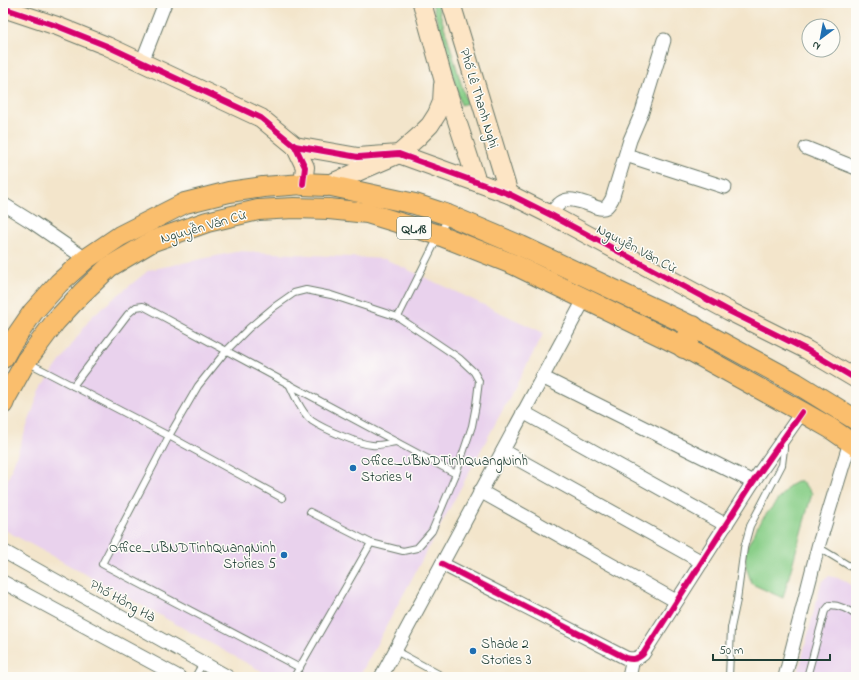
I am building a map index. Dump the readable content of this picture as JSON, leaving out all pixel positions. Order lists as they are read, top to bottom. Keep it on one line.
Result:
{"streets":{"highway":["Nguyễn Văn Cừ","QL.18"],"street":["Phố Lê Thanh Nghị","Phố Hồng Hà"]},"crossings":[["Phố Lê Thanh Nghị","Nguyễn Văn Cừ"]],"places":["Office_UBNDTinhQuangNinh Stories 4","Office_UBNDTinhQuangNinh Stories 5","Shade 2 Stories 3"],"scale_bar":"50 m","north":"bottom left"}
